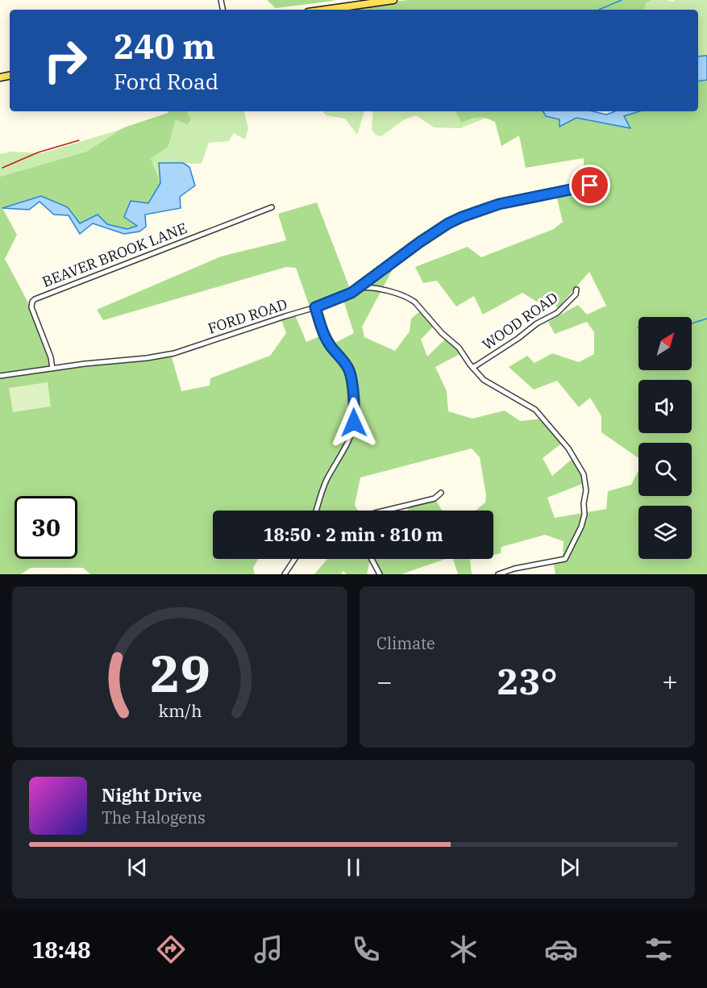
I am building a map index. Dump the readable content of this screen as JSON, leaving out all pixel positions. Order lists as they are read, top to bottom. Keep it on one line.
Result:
{"streets":{"street":["BEAVER BROOK LANE","FORD ROAD","WOOD ROAD"]},"crossings":[["BEAVER BROOK LANE","FORD ROAD"]],"north":"top right","page":{"turn":["240 m","Ford Road"],"limit":"30","trip":"18:50 · 2 min · 810 m","tile":"Climate","heat":["−","23°","+"],"song":["Night Drive","The Halogens"],"tabs":"18:48","gauge":["29","km/h"]}}
